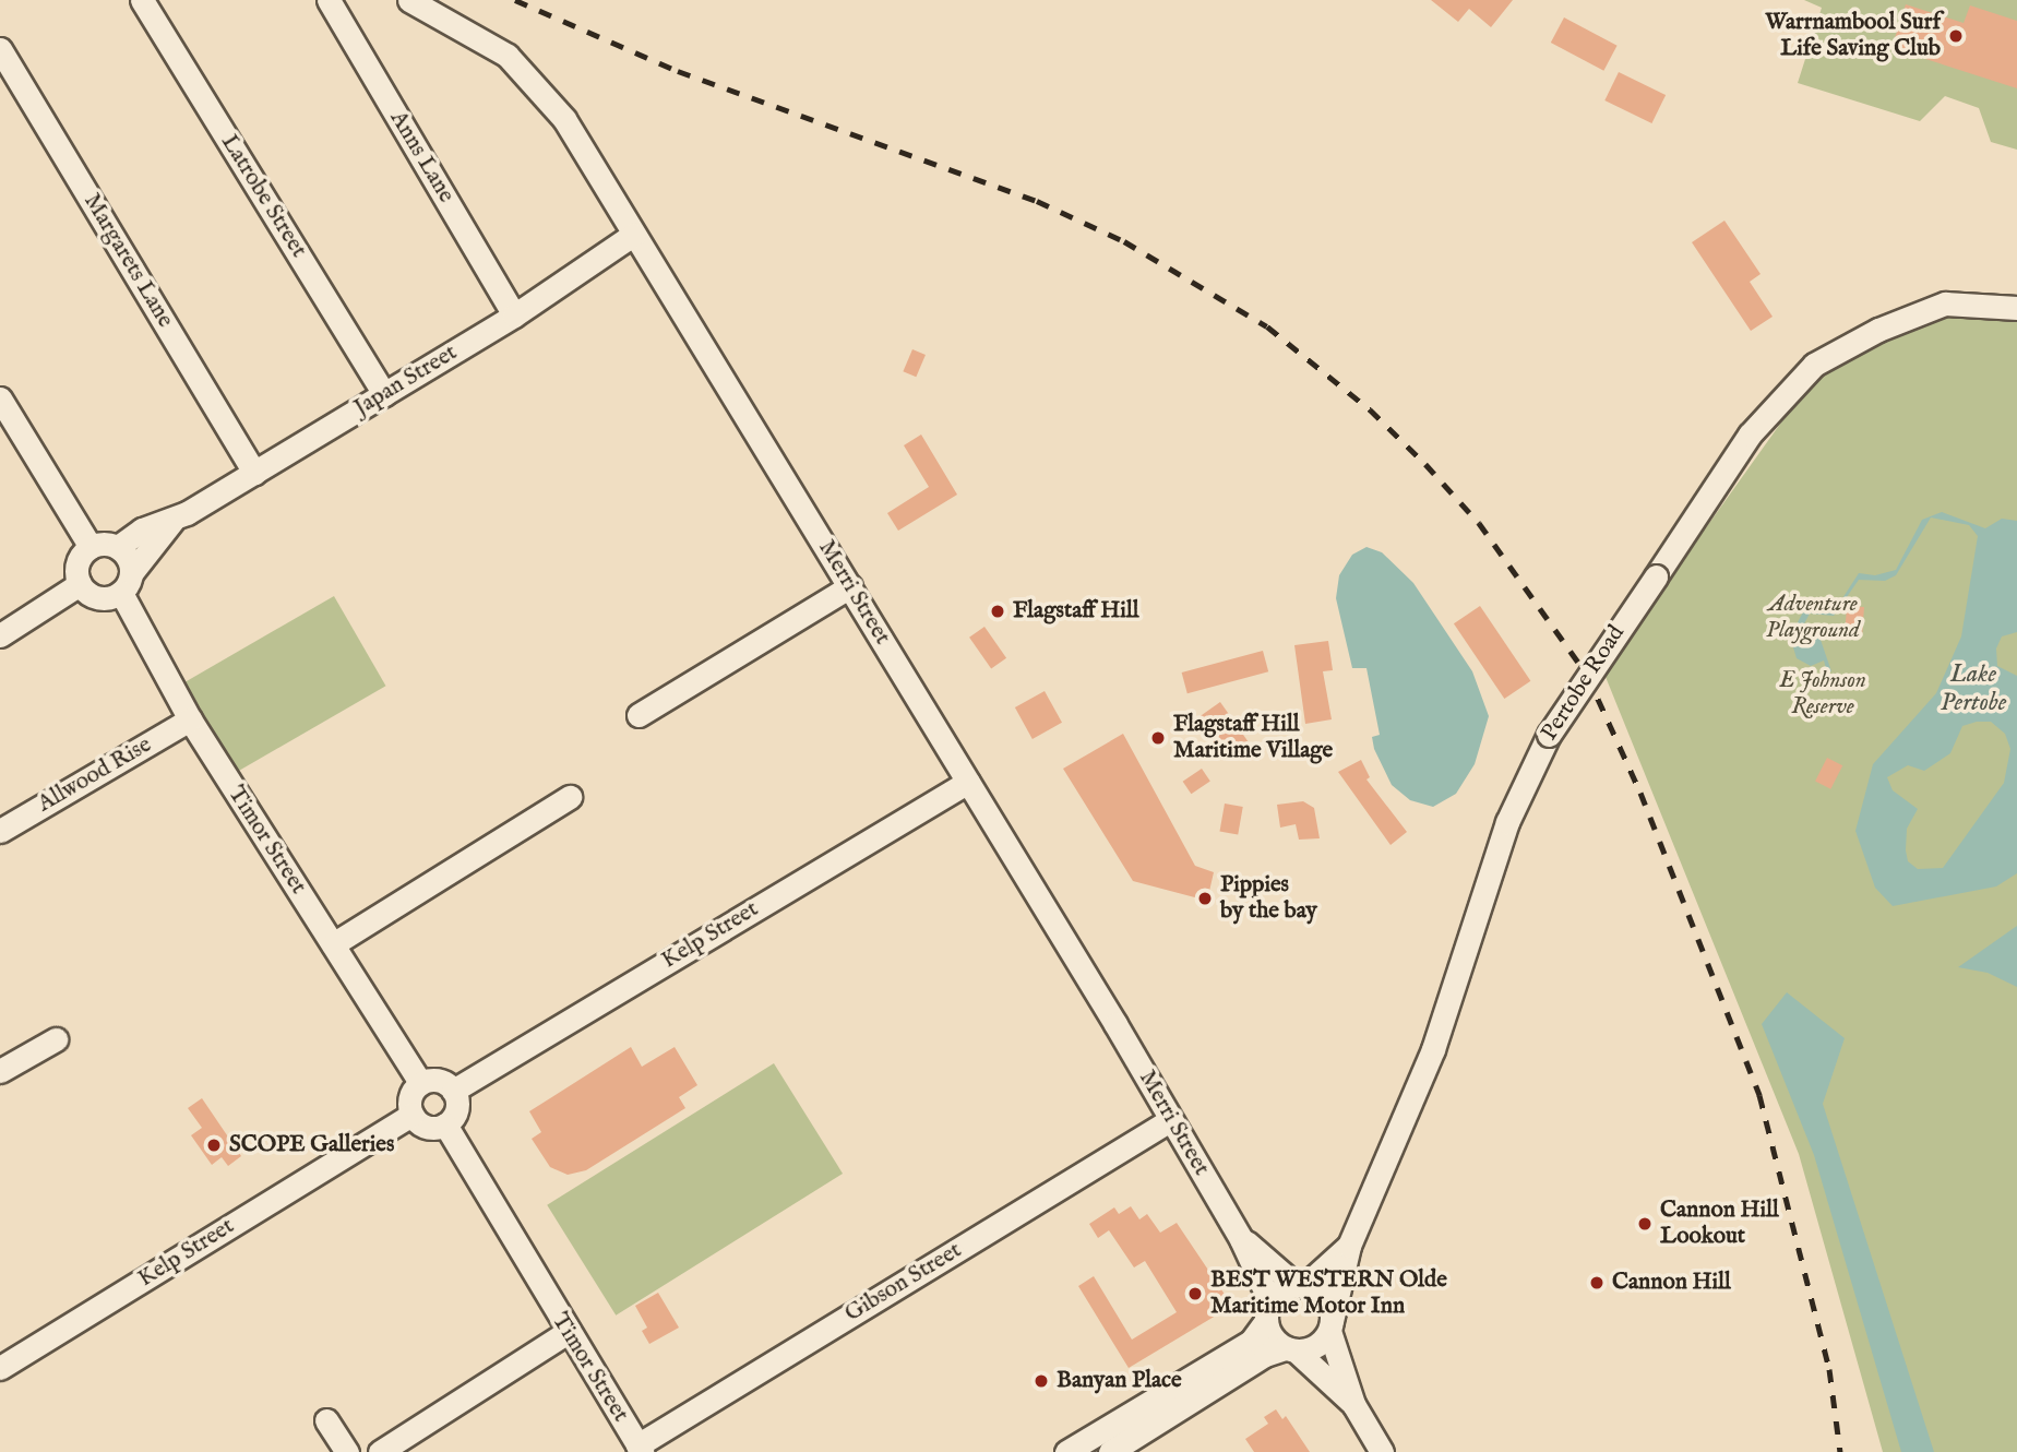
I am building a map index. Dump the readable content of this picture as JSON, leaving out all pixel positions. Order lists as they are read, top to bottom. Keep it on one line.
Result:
{"streets":{"street":["Anns Lane","Latrobe Street","Margarets Lane","Japan Street","Merri Street","Pertobe Road","Allwood Rise","Timor Street","Kelp Street","Gibson Street"]},"crossings":[["Anns Lane","Japan Street"],["Latrobe Street","Japan Street"],["Margarets Lane","Japan Street"],["Japan Street","Merri Street"],["Japan Street","Timor Street"],["Merri Street","Pertobe Road"],["Merri Street","Kelp Street"],["Merri Street","Gibson Street"],["Allwood Rise","Timor Street"],["Timor Street","Kelp Street"],["Timor Street","Gibson Street"]],"water":["Lake Pertobe"],"parks":["Adventure Playground","E Johnson Reserve"],"places":["Warrnambool Surf Life Saving Club","Flagstaff Hill","Flagstaff Hill Maritime Village","Pippies by the bay","SCOPE Galleries","Cannon Hill Lookout","Cannon Hill","BEST WESTERN Olde Maritime Motor Inn","Banyan Place"]}
